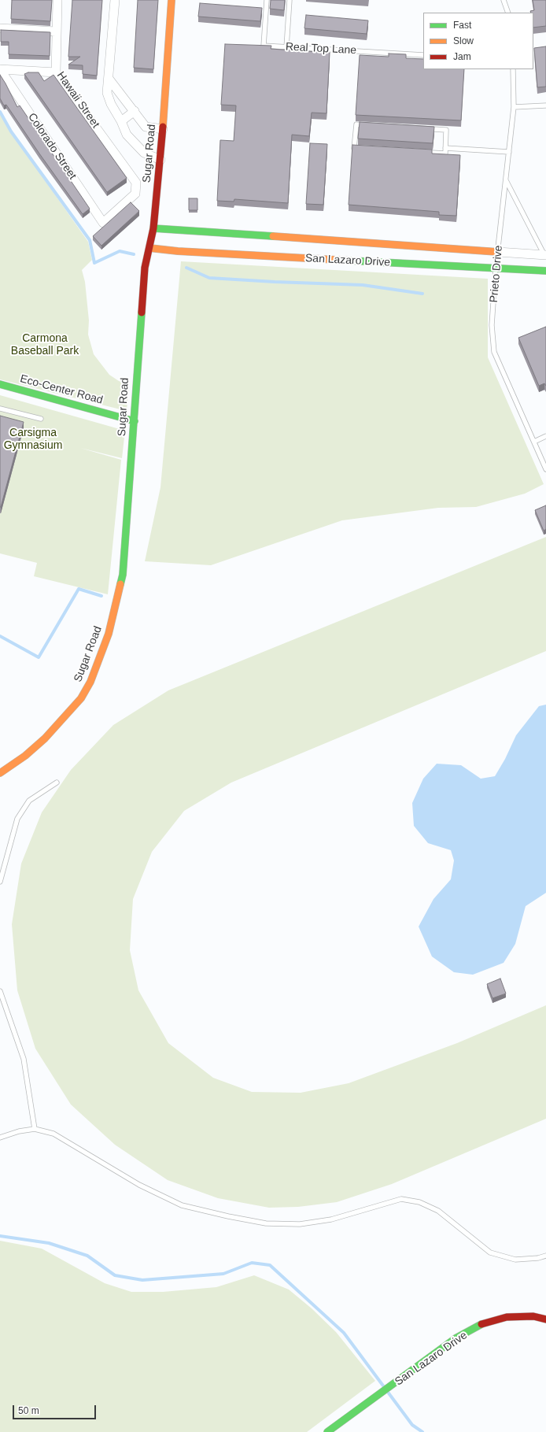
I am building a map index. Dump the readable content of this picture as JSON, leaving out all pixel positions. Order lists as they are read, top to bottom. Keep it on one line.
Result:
{"streets":{"street":["Hawaii Street","Colorado Street","Sugar Road","San Lazaro Drive","Eco-Center Road"],"lane":["Real Top Lane","Prieto Drive"]},"crossings":[["Hawaii Street","Colorado Street"],["Sugar Road","San Lazaro Drive"],["Sugar Road","Eco-Center Road"],["San Lazaro Drive","Prieto Drive"]],"parks":["Carmona Baseball Park","Carsigma Gymnasium"],"legend":["Fast","Slow","Jam"],"scale_bar":"50 m"}
